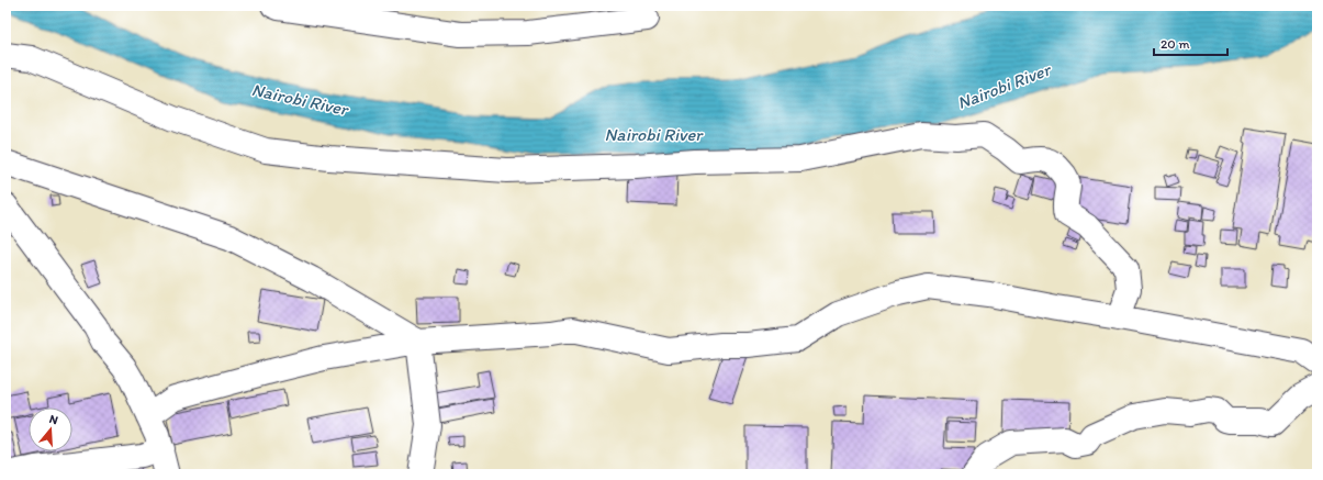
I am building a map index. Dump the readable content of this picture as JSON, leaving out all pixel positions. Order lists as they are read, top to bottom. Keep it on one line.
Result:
{"water":["Nairobi River"],"scale_bar":"20 m","north":"top"}
